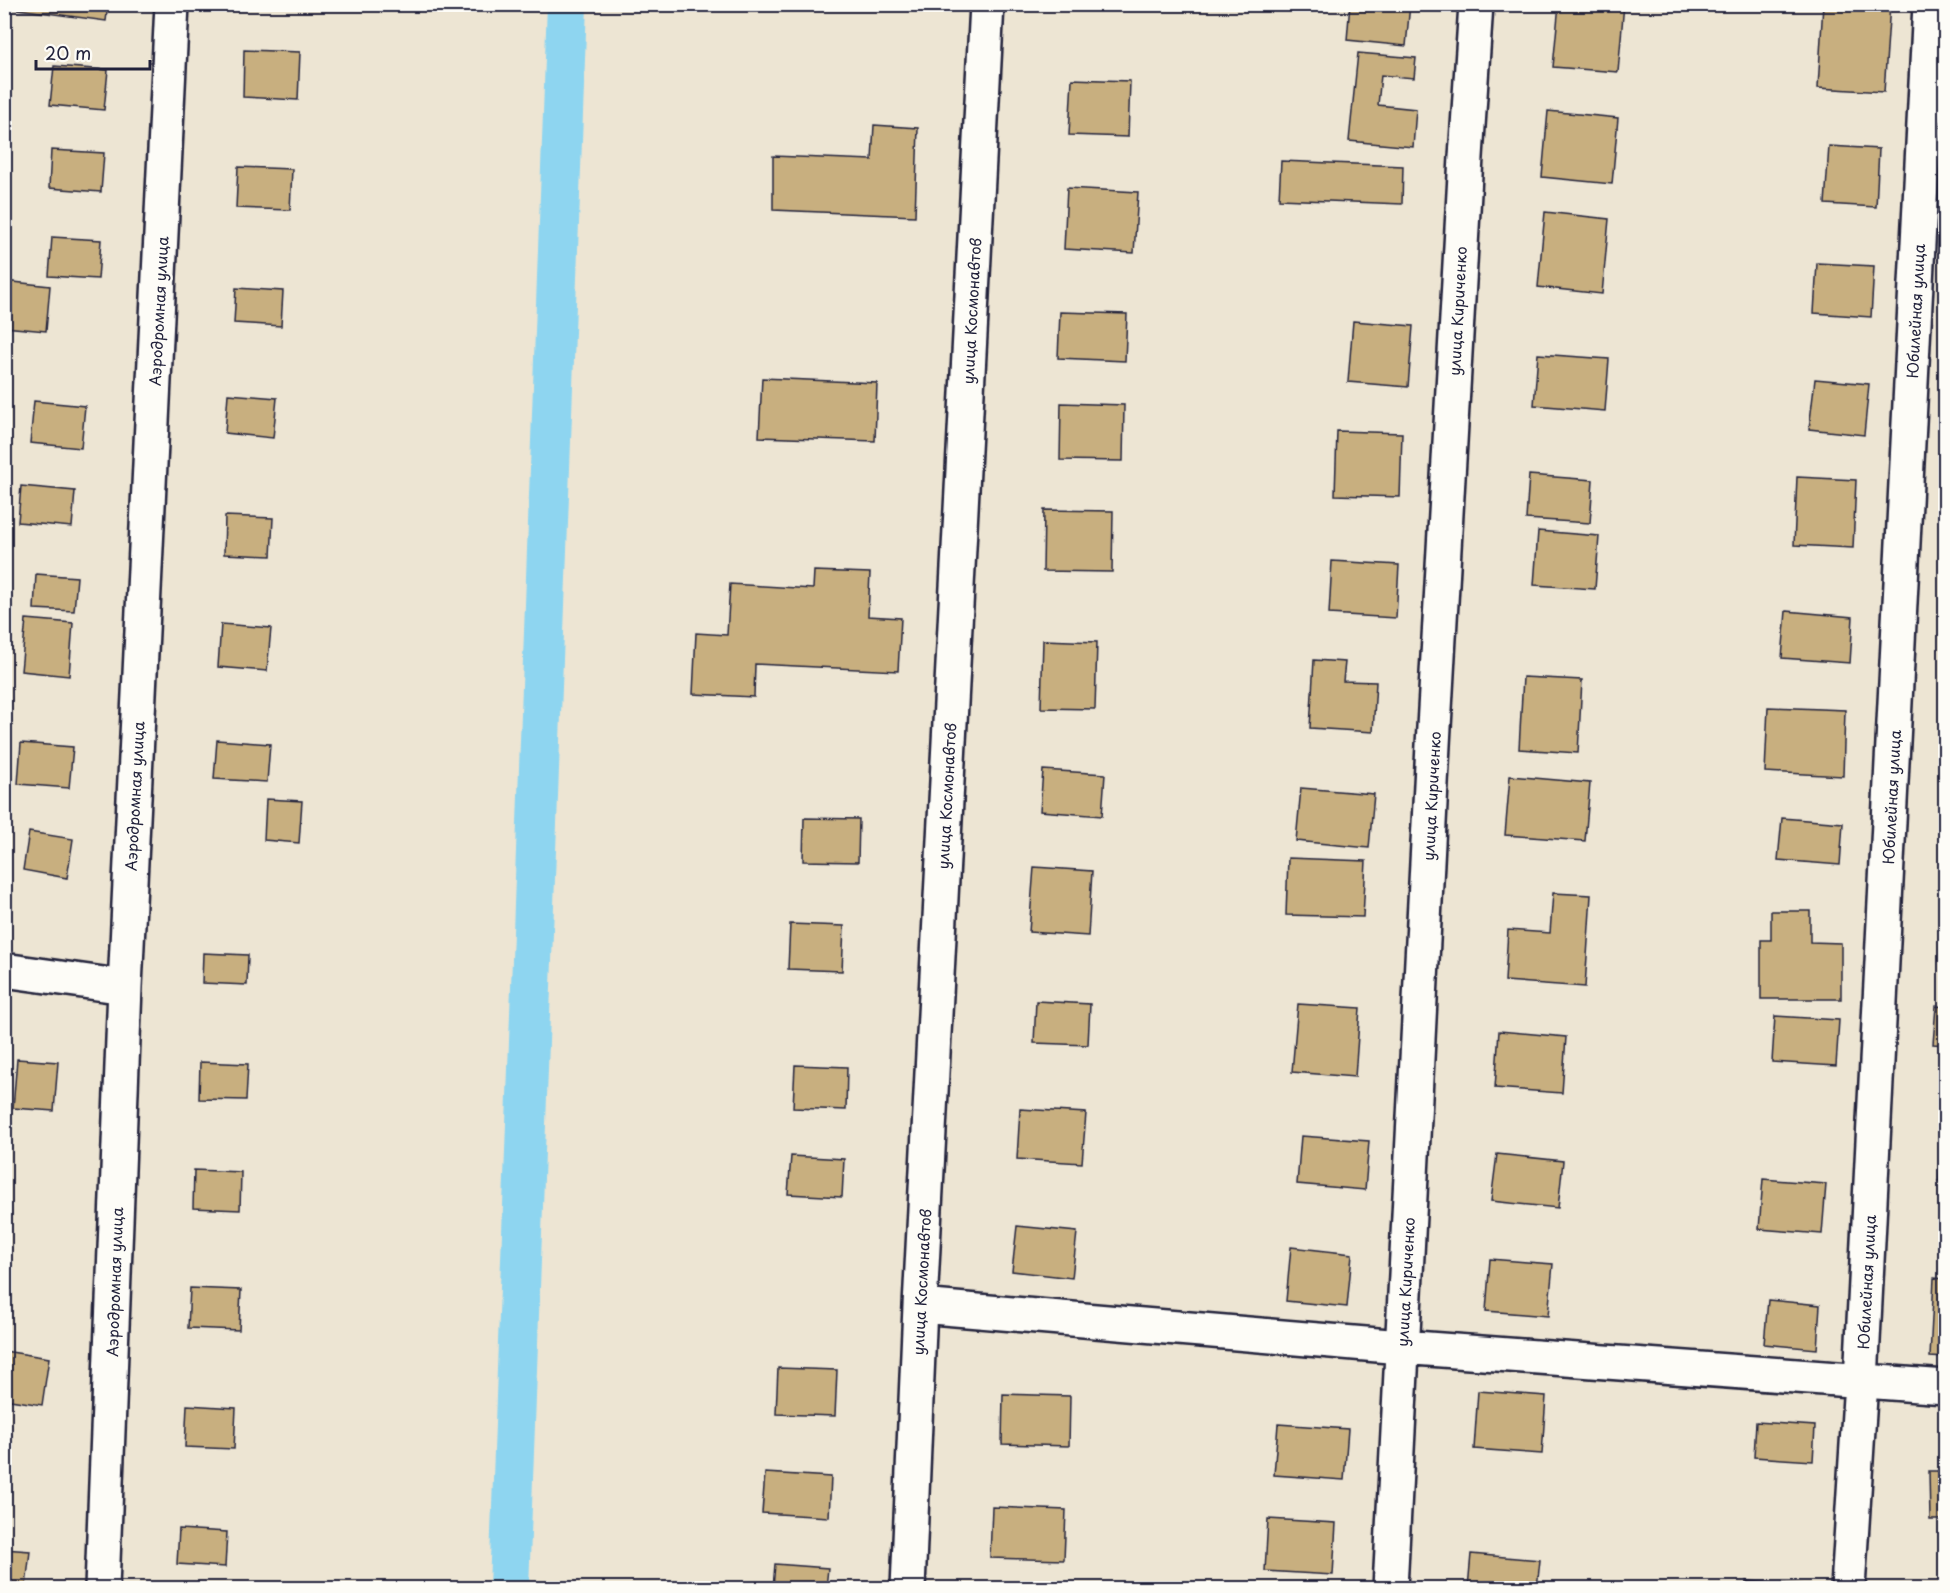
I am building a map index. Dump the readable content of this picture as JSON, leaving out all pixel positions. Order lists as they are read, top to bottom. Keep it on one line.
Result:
{"streets":{"street":["Аэродромная улица","улица Космонавтов","улица Кириченко","Юбилейная улица"]},"scale_bar":"20 m"}
